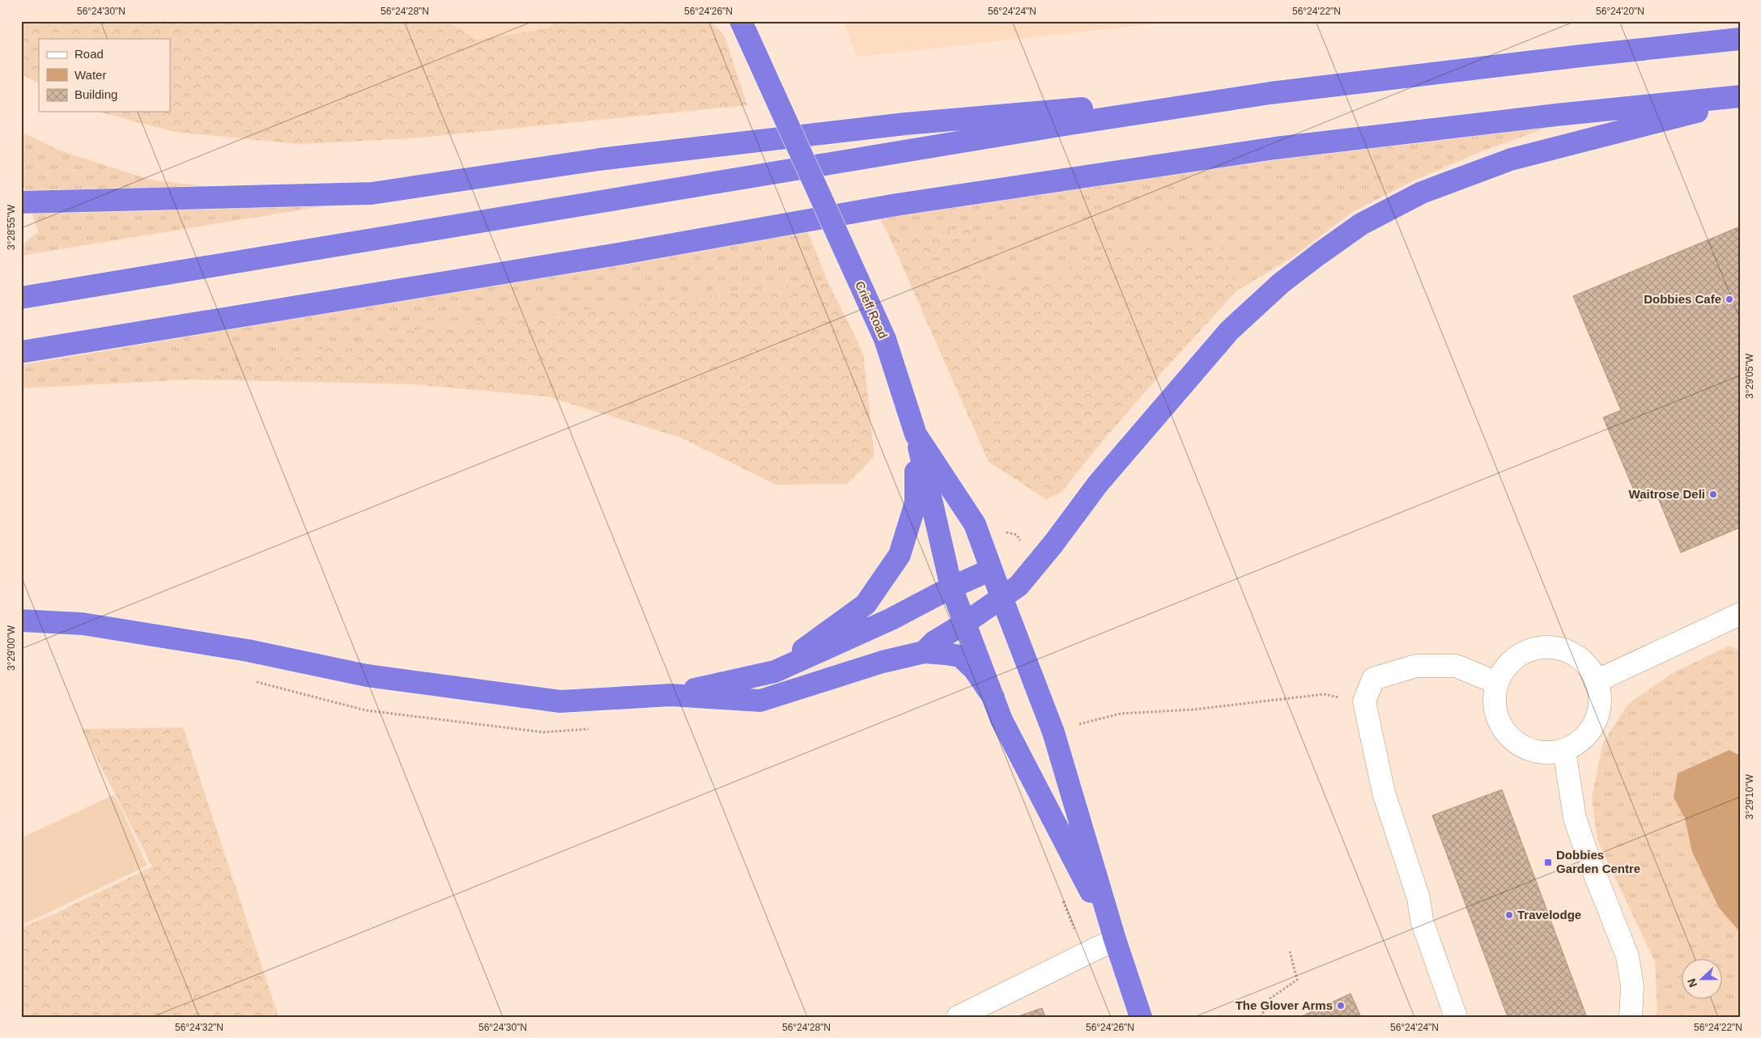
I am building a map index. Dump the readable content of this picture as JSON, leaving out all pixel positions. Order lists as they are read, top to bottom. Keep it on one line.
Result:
{"streets":{"highway":["Crieff Road"]},"places":{"other":["Dobbies Cafe","Waitrose Deli","Travelodge","The Glover Arms"],"transit":["Dobbies Garden Centre"]},"legend":["Road","Water","Building"],"north":"left","coordinates":["56°24'30\"N","56°24'28\"N","56°24'26\"N","56°24'24\"N","56°24'22\"N","56°24'20\"N","3°28'55\"W","3°29'05\"W","3°29'00\"W","3°29'10\"W","56°24'32\"N"]}
